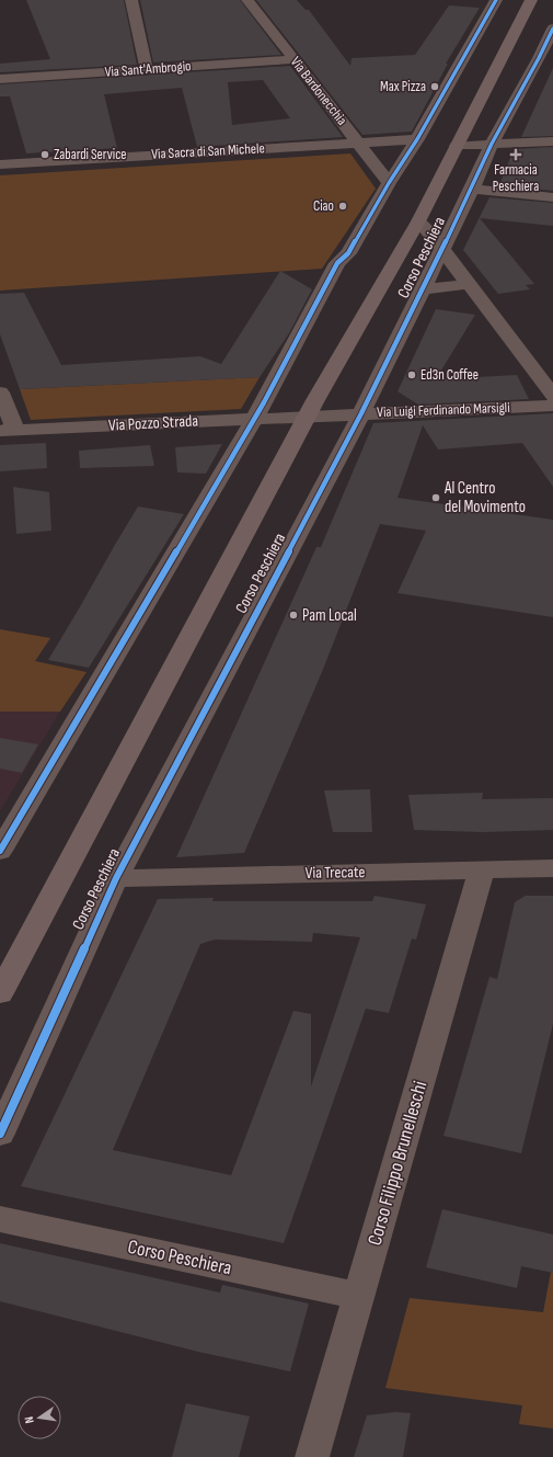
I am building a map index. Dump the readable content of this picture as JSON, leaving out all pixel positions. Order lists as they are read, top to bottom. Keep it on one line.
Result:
{"streets":{"main road":["Corso Peschiera"],"street":["Via Sant'Ambrogio","Via Bardonecchia","Via Sacra di San Michele","Via Luigi Ferdinando Marsigli","Via Pozzo Strada","Via Trecate","Corso Filippo Brunelleschi"]},"crossings":[["Via Sant'Ambrogio","Via Bardonecchia"],["Via Bardonecchia","Via Sacra di San Michele"],["Corso Peschiera","Via Luigi Ferdinando Marsigli"],["Corso Peschiera","Via Pozzo Strada"],["Corso Peschiera","Via Trecate"],["Corso Peschiera","Corso Filippo Brunelleschi"],["Via Luigi Ferdinando Marsigli","Via Pozzo Strada"],["Via Trecate","Corso Filippo Brunelleschi"]],"places":{"other":["Max Pizza","Zabardi Service","Ciao","Ed3n Coffee","Al Centro del Movimento","Pam Local"],"health":["Farmacia Peschiera"]},"north":"left"}
